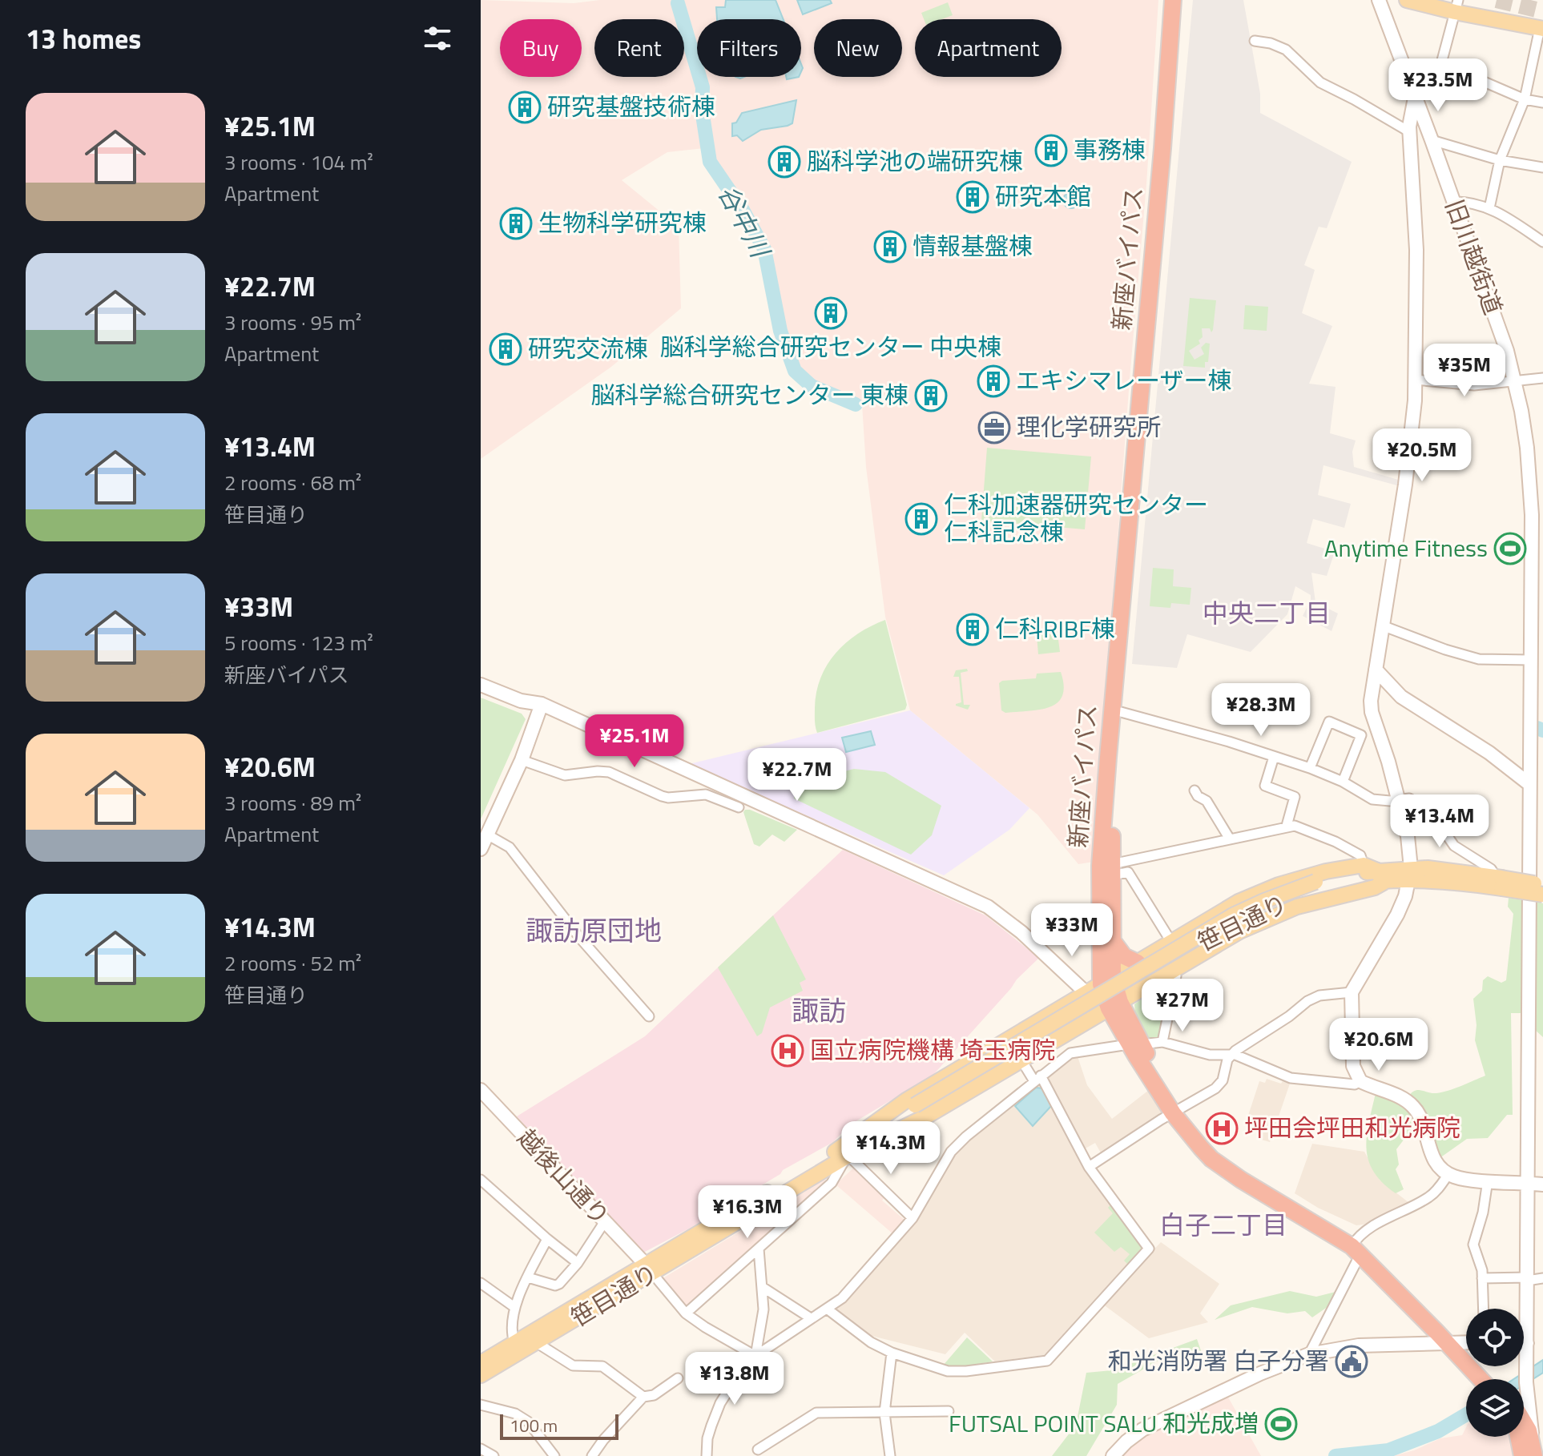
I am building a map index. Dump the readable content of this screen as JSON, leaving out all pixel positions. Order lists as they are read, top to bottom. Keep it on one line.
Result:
{"streets":{"highway":["新座バイパス"],"main road":["笹目通り"],"street":["旧川越街道","越後山通り"]},"crossings":[["笹目通り","越後山通り"]],"districts":["中央二丁目","諏訪原団地","諏訪","白子二丁目"],"water":["谷中川"],"places":{"building":["研究基盤技術棟","事務棟","脳科学池の端研究棟","研究本館","生物科学研究棟","情報基盤棟","脳科学総合研究センター 中央棟","研究交流棟","エキシマレーザー棟","脳科学総合研究センター 東棟","仁科加速器研究センター 仁科記念棟","仁科RIBF棟"],"office":["理化学研究所"],"sports":["Anytime Fitness","FUTSAL POINT SALU 和光成増"],"hospital":["国立病院機構 埼玉病院","坪田会坪田和光病院"],"public building":["和光消防署 白子分署"]},"scale_bar":"100 m","page":{"heading":"13 homes","chip":["Buy","Rent","Filters","New","Apartment"],"price":["¥23.5M","¥35M","¥20.5M","¥28.3M","¥25.1M","¥22.7M","¥13.4M","¥33M","¥27M","¥20.6M","¥14.3M","¥16.3M","¥13.8M"],"list":[{"name":"¥25.1M","note":"3 rooms · 104 m² · Apartment"},{"name":"¥22.7M","note":"3 rooms · 95 m² · Apartment"},{"name":"¥13.4M","note":"2 rooms · 68 m² · 笹目通り"},{"name":"¥33M","note":"5 rooms · 123 m² · 新座バイパス"},{"name":"¥20.6M","note":"3 rooms · 89 m² · Apartment"},{"name":"¥14.3M","note":"2 rooms · 52 m² · 笹目通り"}],"scale":"100 m"}}
